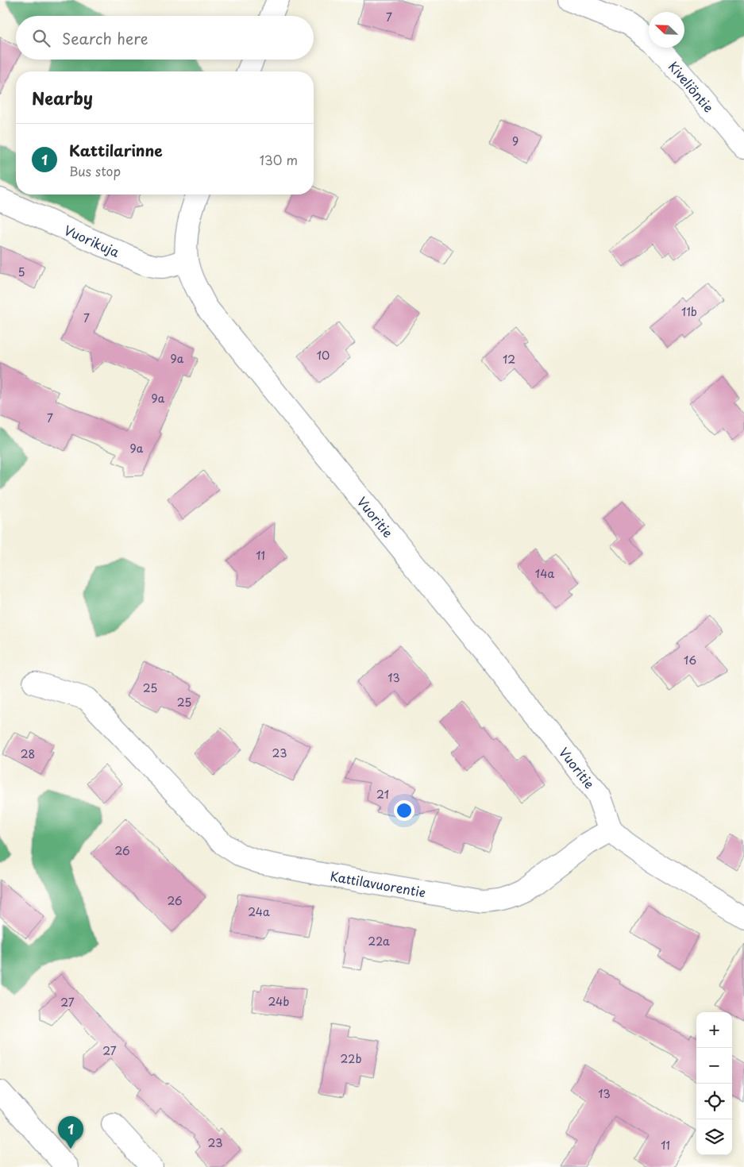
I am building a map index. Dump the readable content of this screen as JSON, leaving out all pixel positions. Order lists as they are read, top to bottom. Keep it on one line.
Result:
{"streets":{"street":["Kiveliöntie","Vuorikuja","Vuoritie","Kattilavuorentie"]},"crossings":[["Vuorikuja","Vuoritie"],["Vuoritie","Kattilavuorentie"]],"house_numbers":["7","9","5","11b","7","10","9a","12","9a","7","9a","11","14a","16","13","25","25","23","28","21","26","26","24a","22a","24b","27","27","22b","13","23","11"],"north":"top left","page":{"search":"Search here","heading":"Nearby","list":[{"mark":"1","name":"Kattilarinne","note":"Bus stop","value":"130 m"}],"map_buttons":["+","−"],"pins":"1"}}
